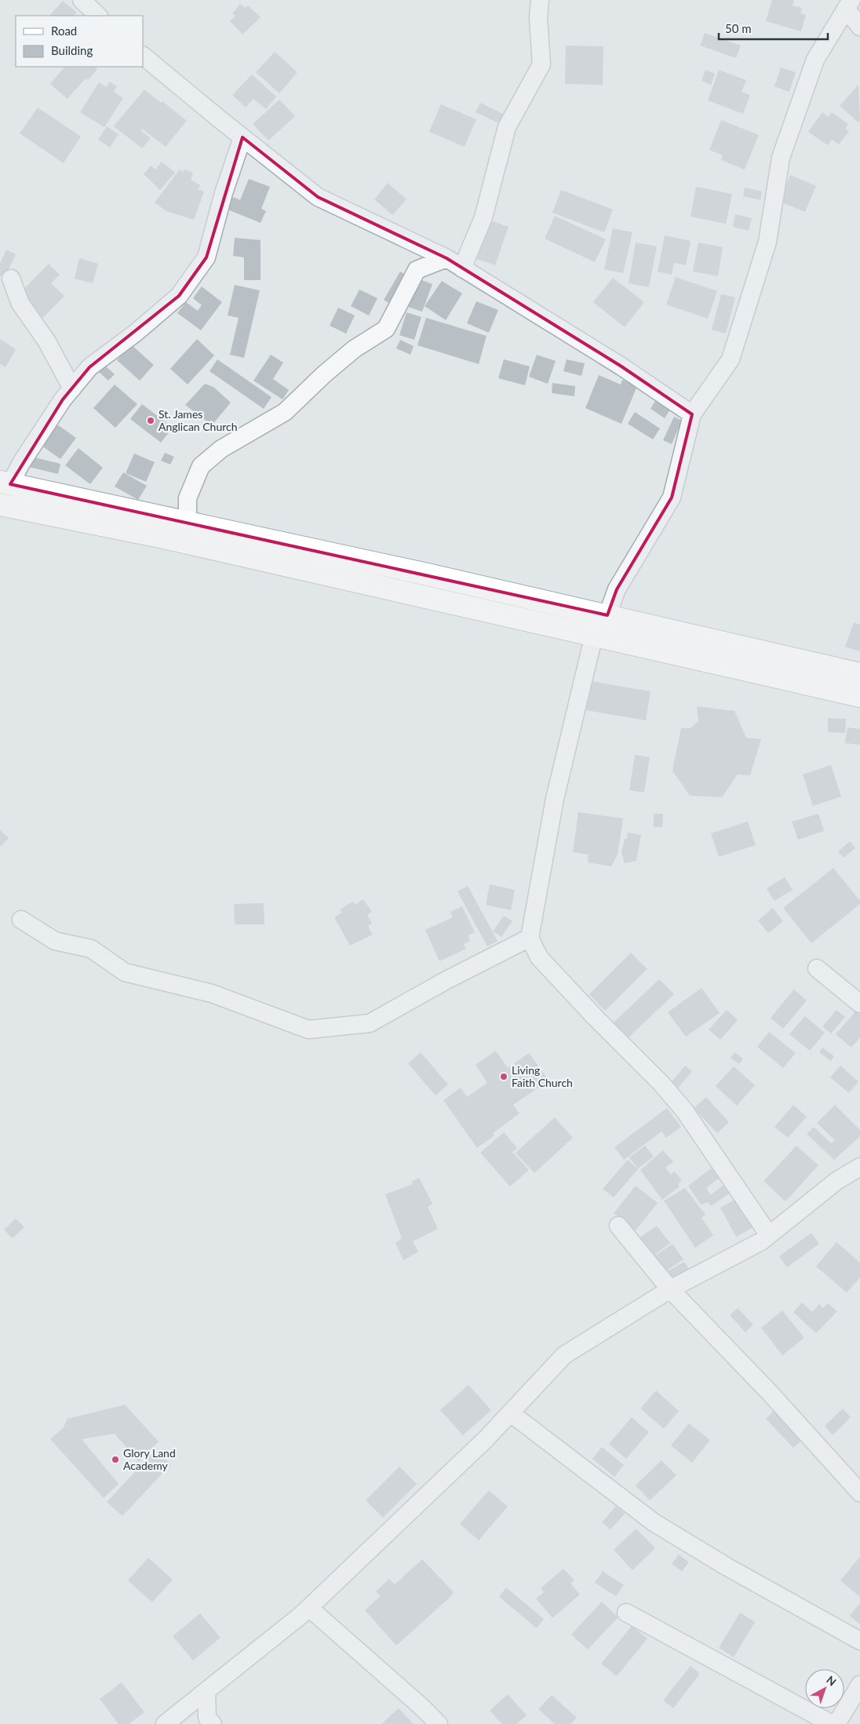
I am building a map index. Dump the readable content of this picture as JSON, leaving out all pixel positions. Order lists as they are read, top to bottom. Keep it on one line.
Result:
{"places":["St. James Anglican Church","Living Faith Church","Glory Land Academy"],"legend":["Road","Building"],"scale_bar":"50 m","north":"top right"}
